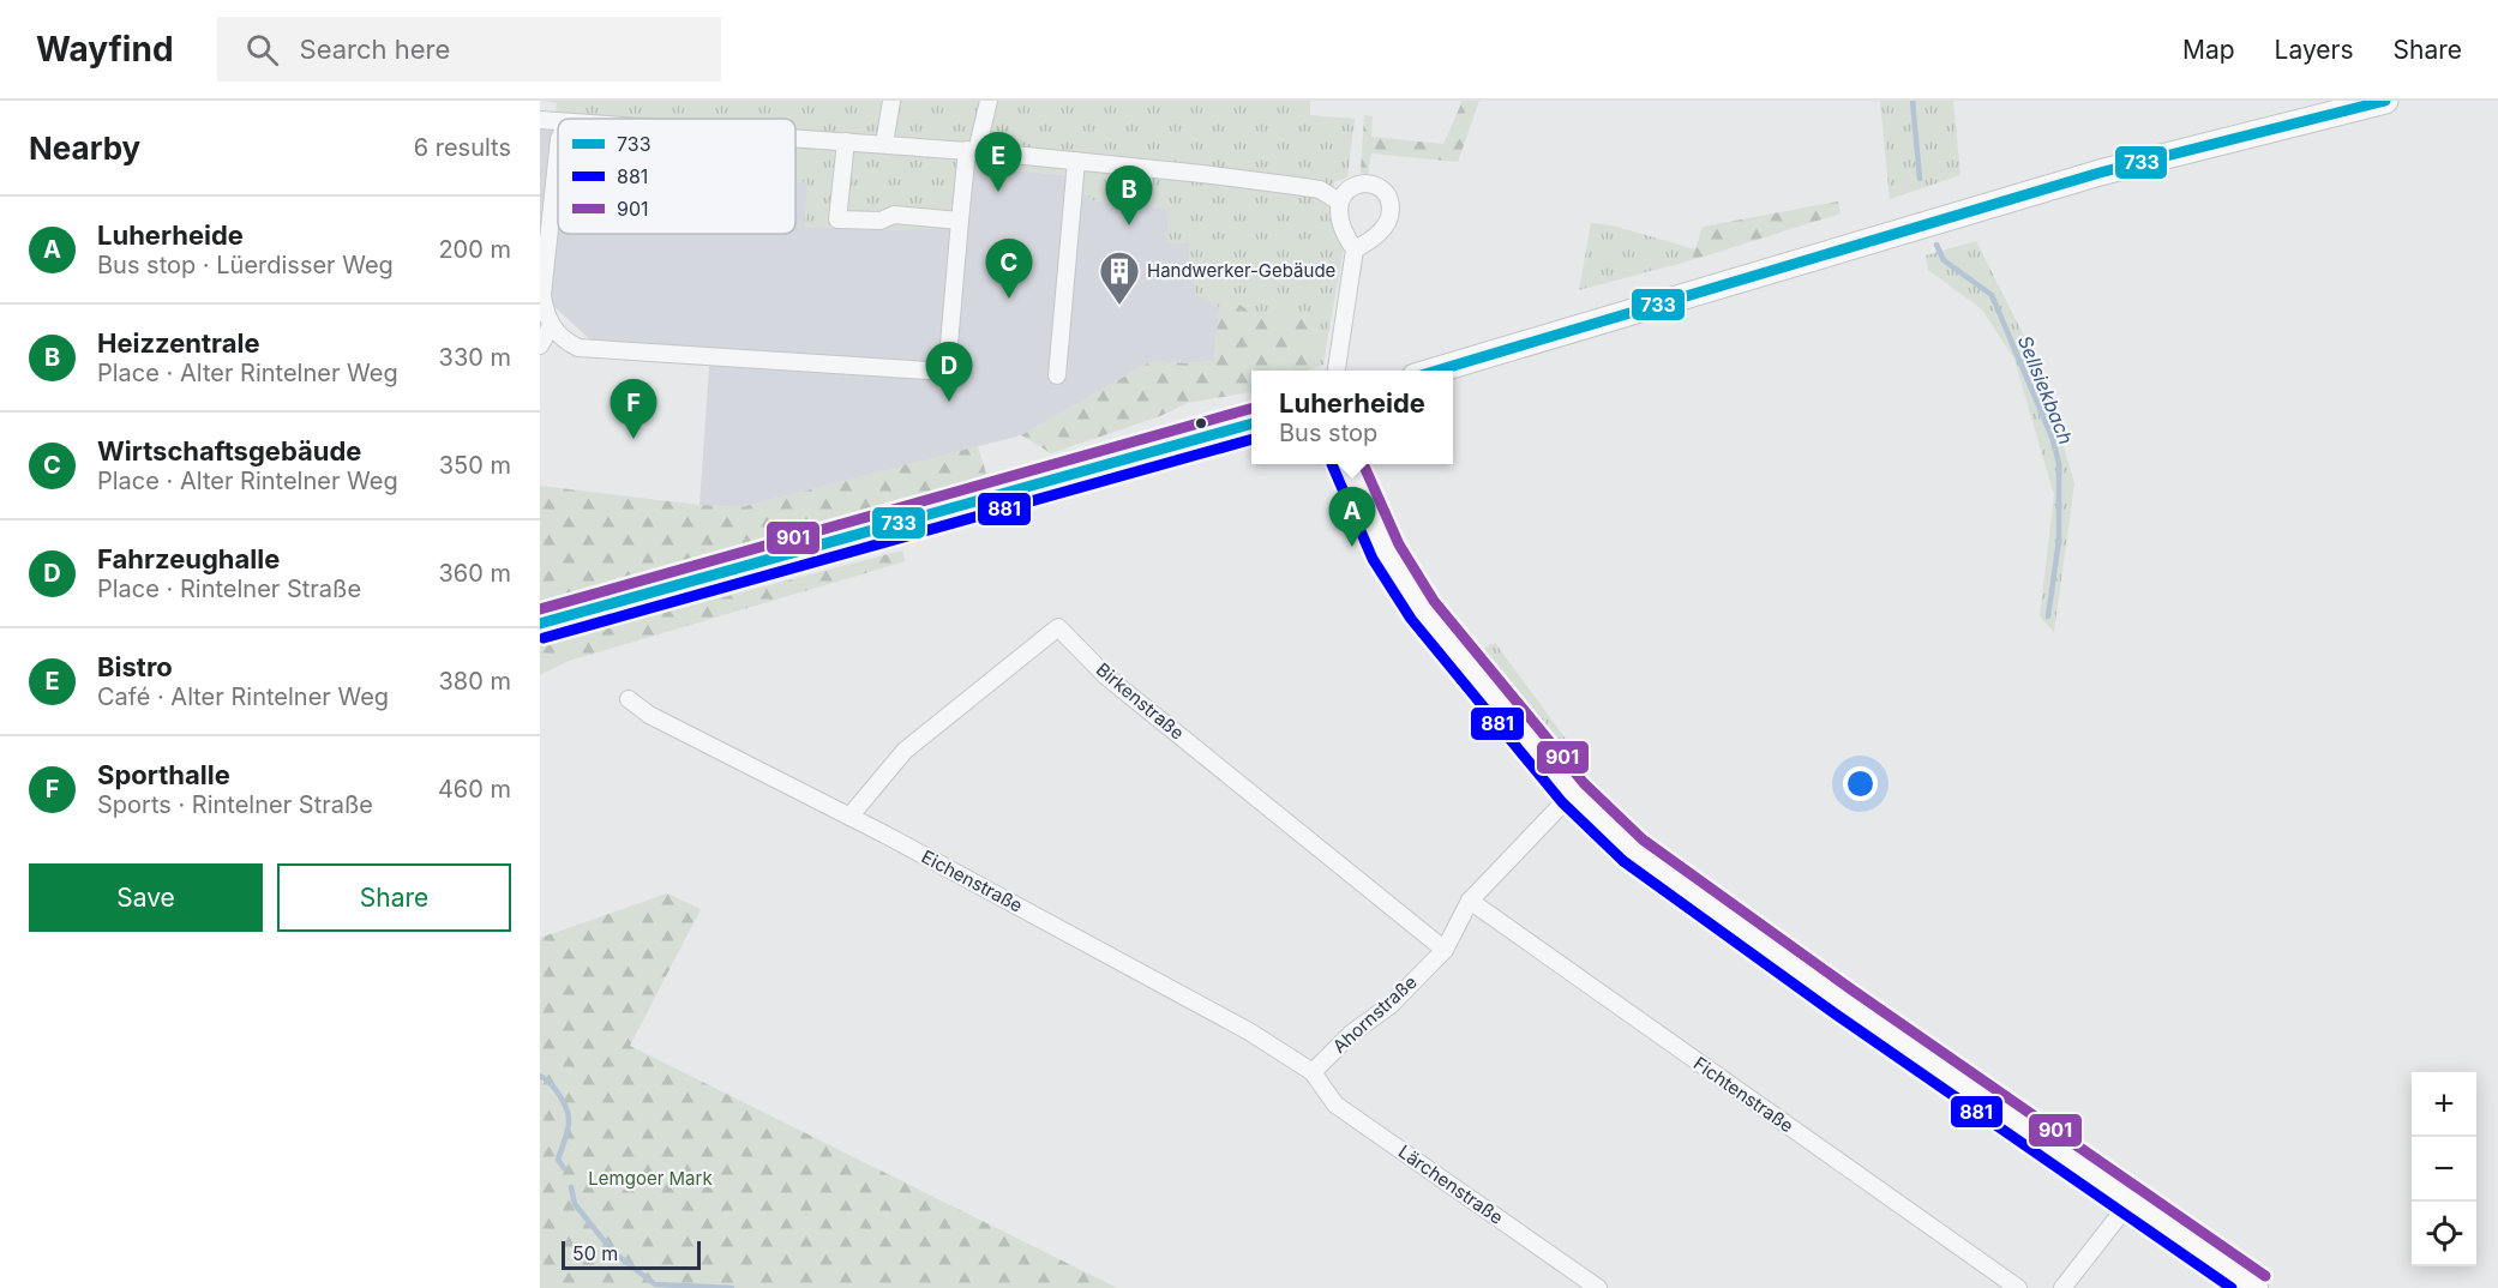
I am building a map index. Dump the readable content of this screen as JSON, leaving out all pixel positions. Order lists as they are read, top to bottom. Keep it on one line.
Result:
{"streets":{"street":["Birkenstraße","Eichenstraße","Ahornstraße","Fichtenstraße","Lärchenstraße"]},"crossings":[["Birkenstraße","Eichenstraße"],["Birkenstraße","Ahornstraße"],["Eichenstraße","Ahornstraße"],["Eichenstraße","Lärchenstraße"],["Ahornstraße","Fichtenstraße"],["Ahornstraße","Lärchenstraße"]],"water":["Sellsiekbach"],"parks":["Lemgoer Mark"],"places":{"building":["Handwerker-Gebäude"]},"lines":["transit line 733","transit line 901","transit line 881"],"legend":["733","881","901"],"scale_bar":"50 m","page":{"header":"Wayfind","search":"Search here","nav":["Map","Layers","Share"],"heading":["Nearby","6 results"],"pins":["E","B","C","D","F","A"],"list":[{"mark":"A","name":"Luherheide","note":"Bus stop · Lüerdisser Weg","value":"200 m"},{"mark":"B","name":"Heizzentrale","note":"Place · Alter Rintelner Weg","value":"330 m"},{"mark":"C","name":"Wirtschaftsgebäude","note":"Place · Alter Rintelner Weg","value":"350 m"},{"mark":"D","name":"Fahrzeughalle","note":"Place · Rintelner Straße","value":"360 m"},{"mark":"E","name":"Bistro","note":"Café · Alter Rintelner Weg","value":"380 m"},{"mark":"F","name":"Sporthalle","note":"Sports · Rintelner Straße","value":"460 m"}],"popup":["Luherheide","Bus stop"],"buttons":["Save","Share"],"map_buttons":["+","−"],"scale":"50 m"}}
